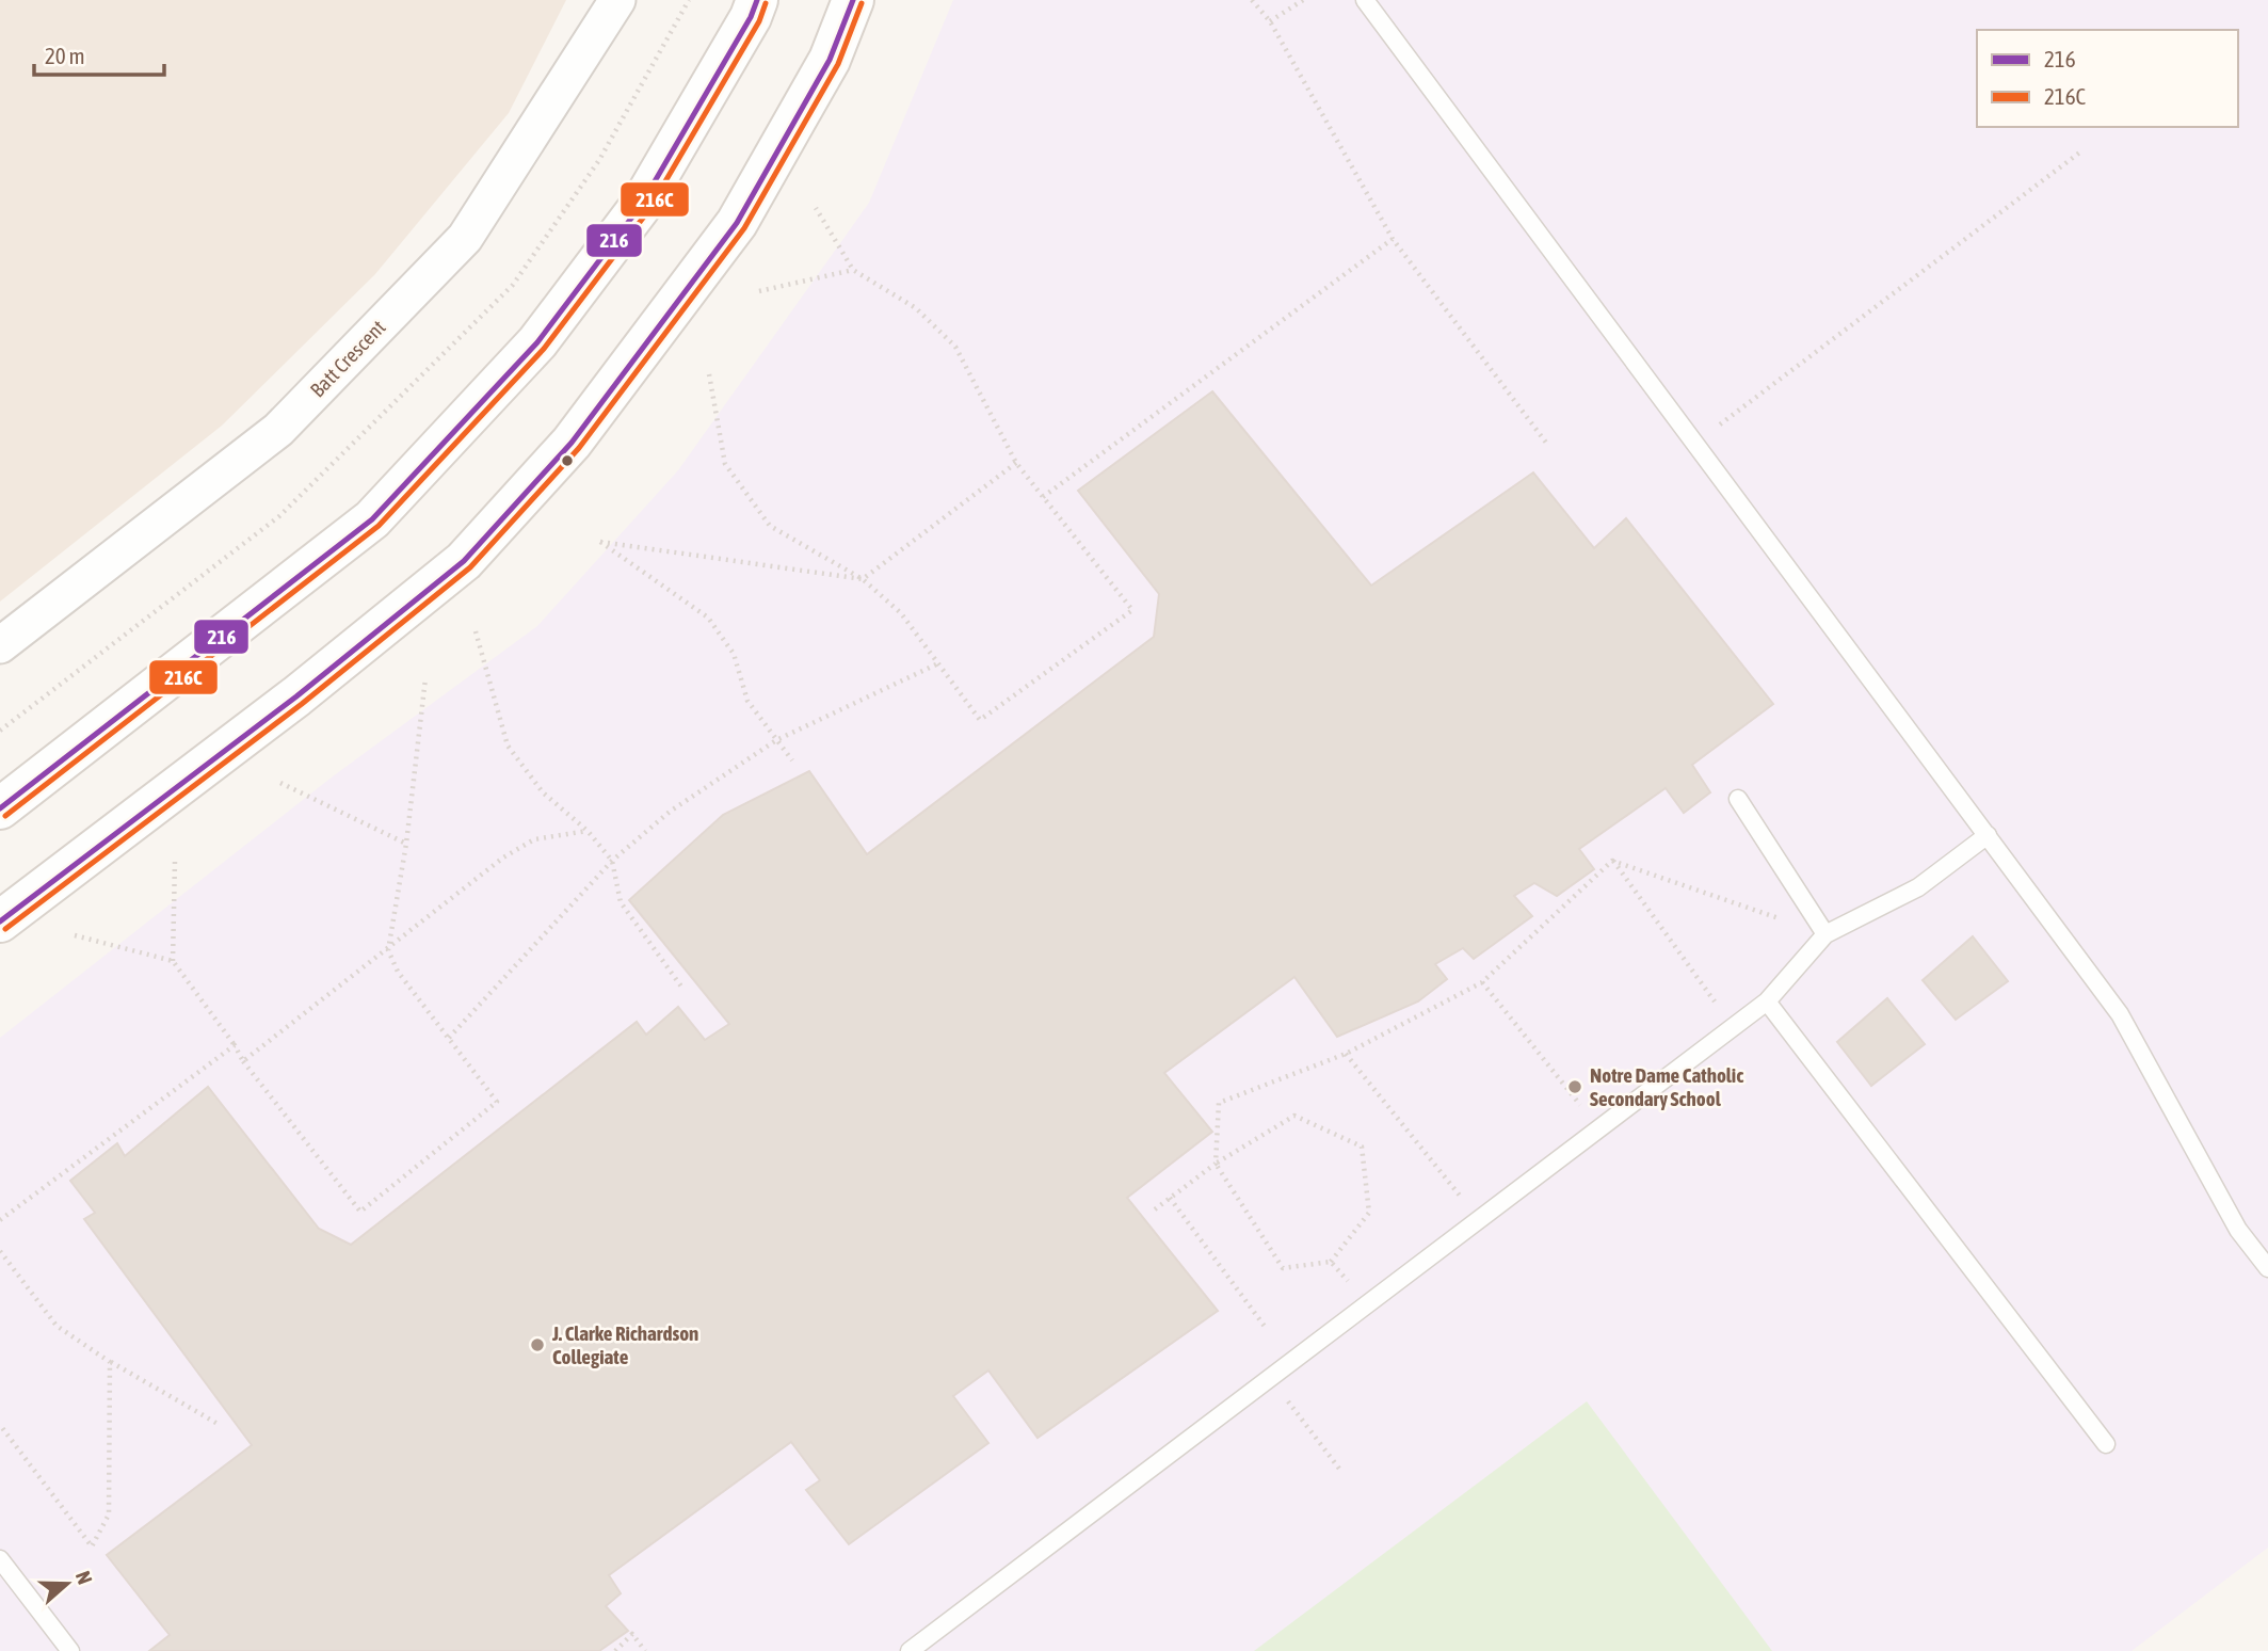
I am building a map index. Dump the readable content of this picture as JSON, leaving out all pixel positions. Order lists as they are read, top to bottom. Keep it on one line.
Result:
{"streets":{"street":["Batt Crescent"]},"places":["Notre Dame Catholic Secondary School","J. Clarke Richardson Collegiate"],"lines":["transit line 216","transit line 216C"],"legend":["216","216C"],"scale_bar":"20 m","north":"right"}
